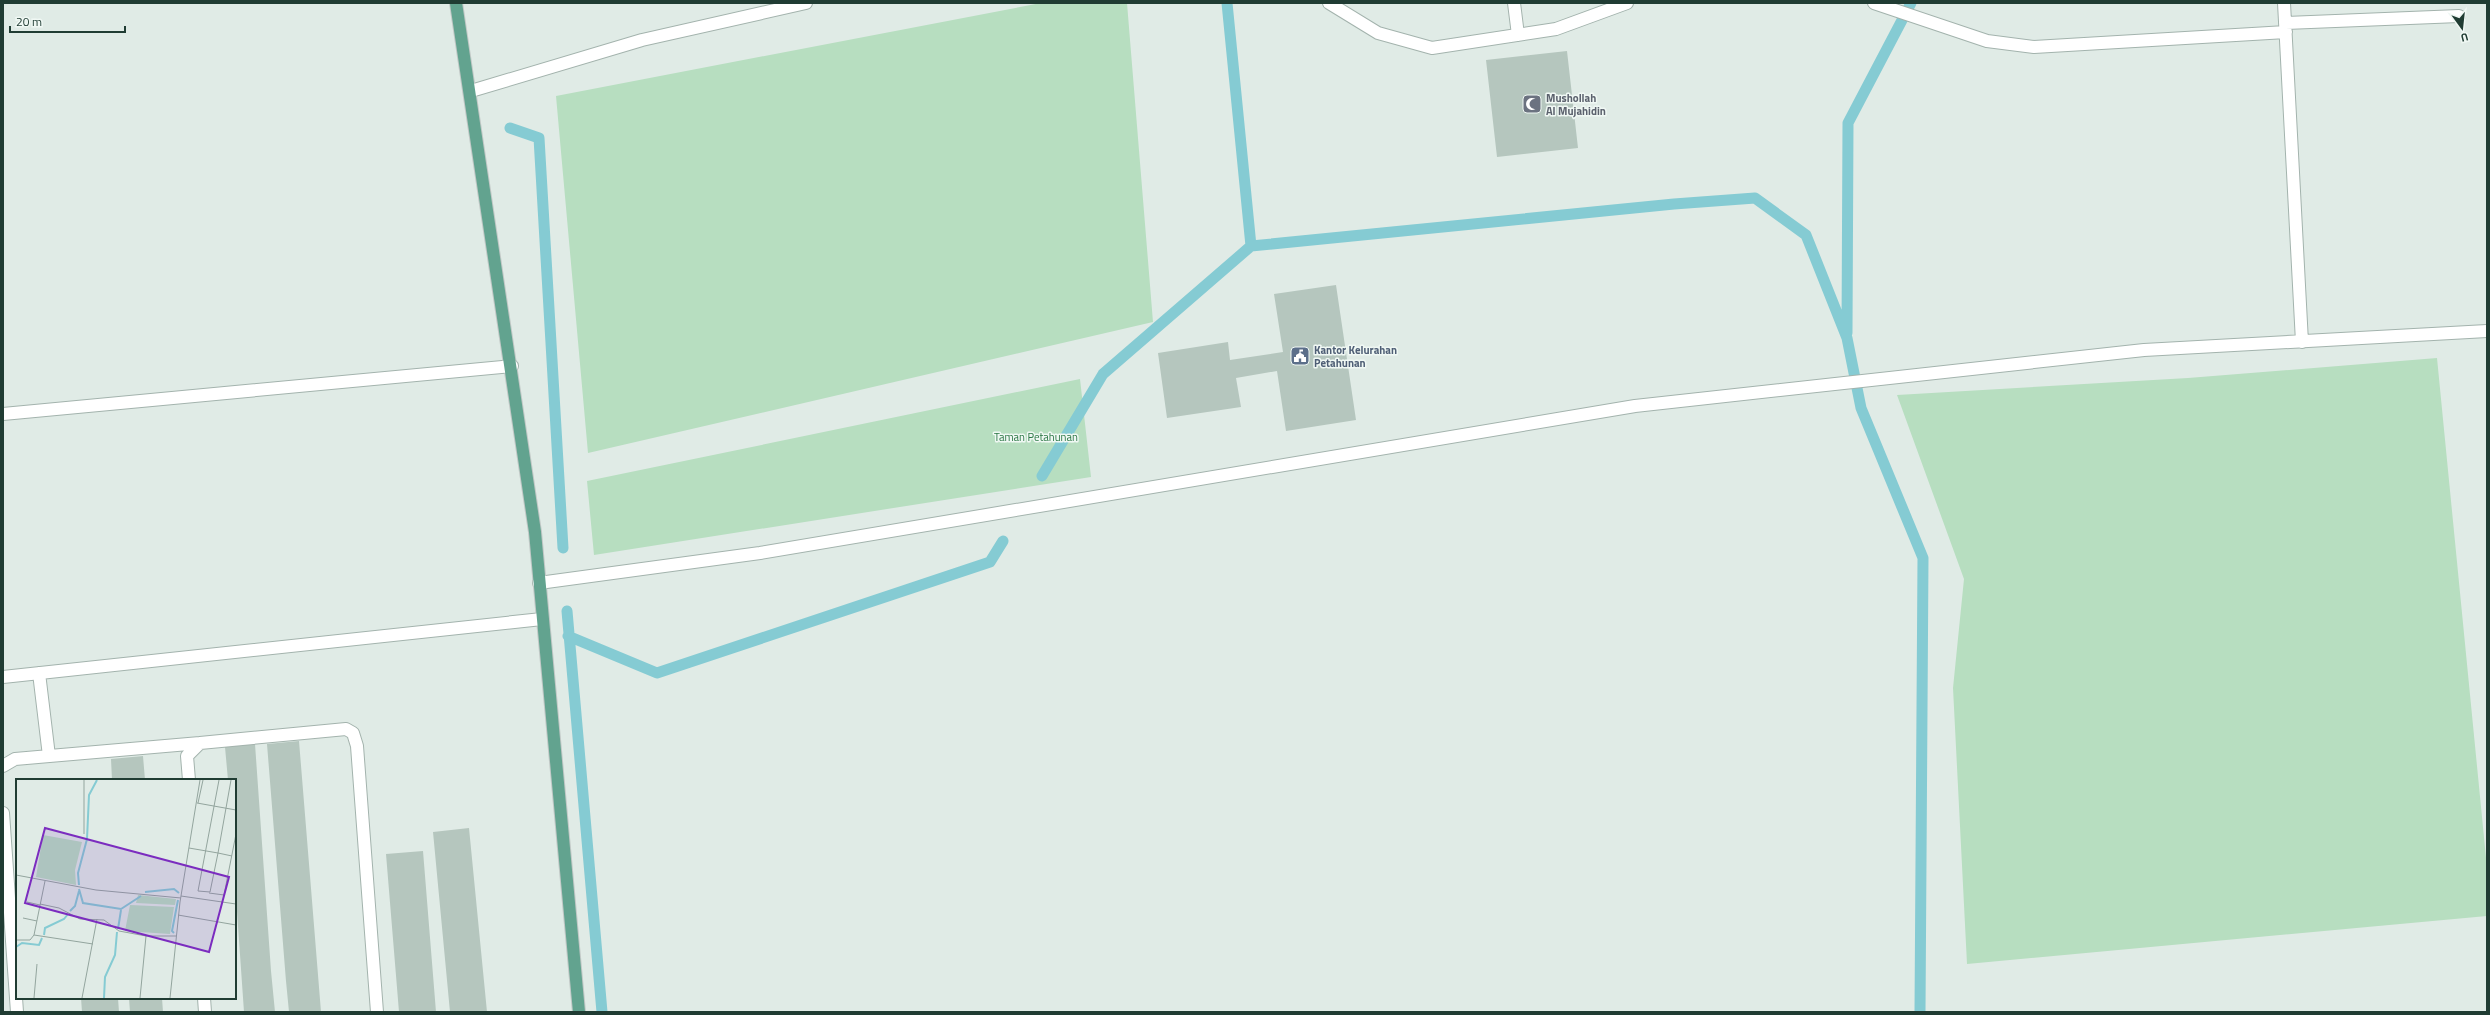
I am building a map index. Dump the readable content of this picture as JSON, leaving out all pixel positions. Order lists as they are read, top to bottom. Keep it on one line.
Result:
{"parks":["Taman Petahunan"],"places":{"mosque":["Mushollah Al Mujahidin"],"public building":["Kantor Kelurahan Petahunan"]},"scale_bar":"20 m","north":"bottom"}
